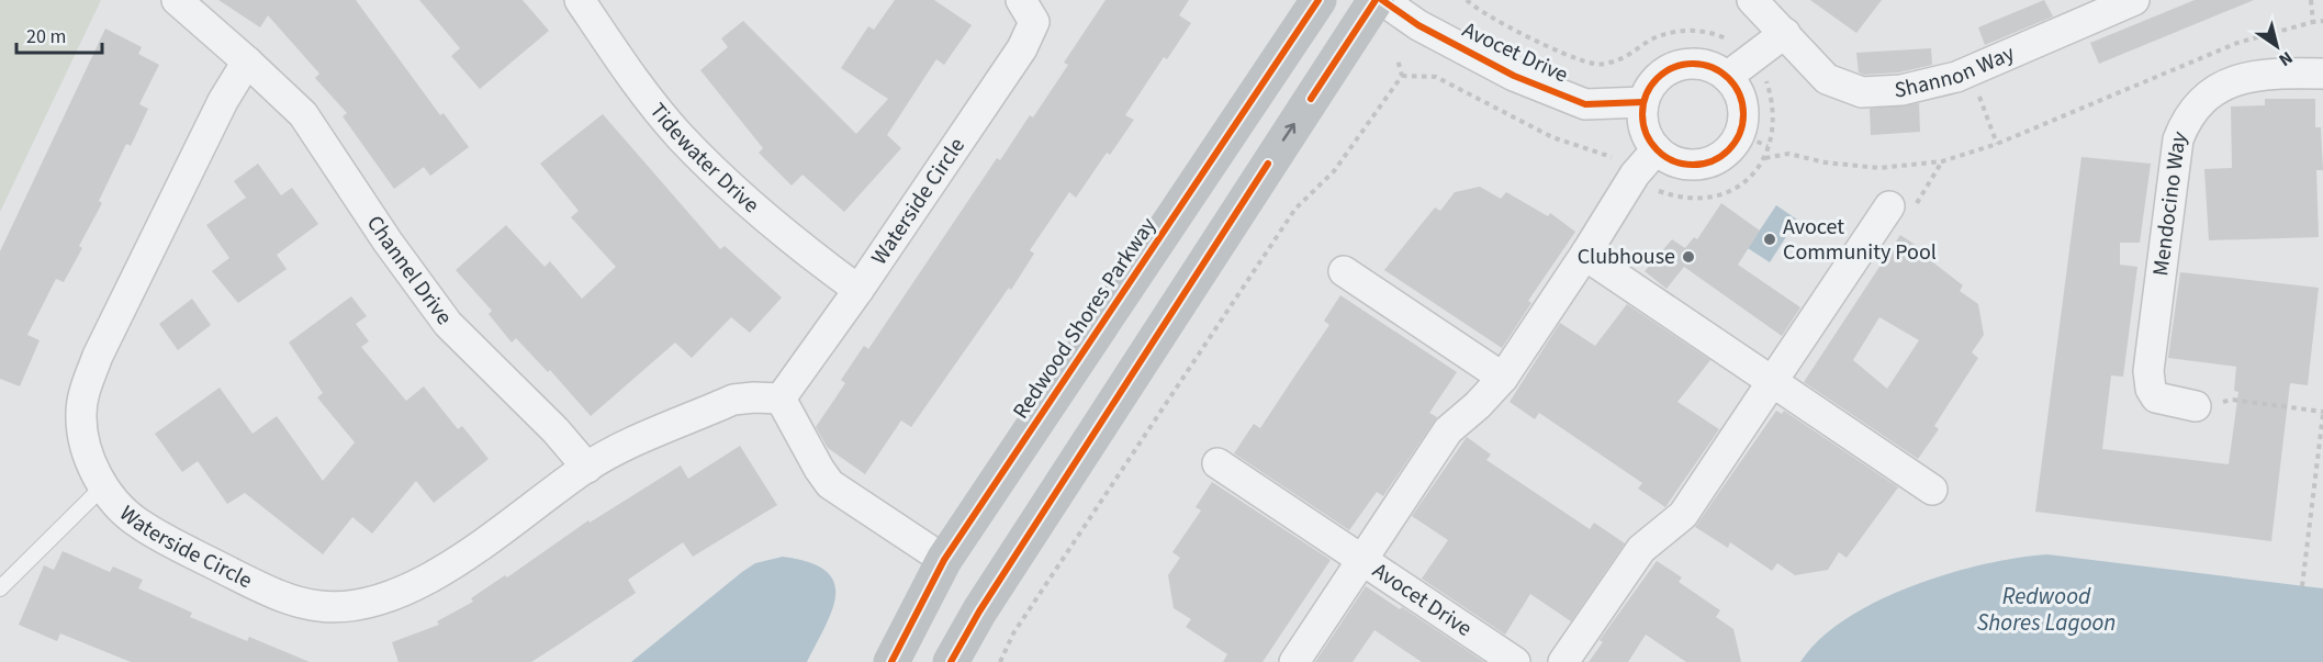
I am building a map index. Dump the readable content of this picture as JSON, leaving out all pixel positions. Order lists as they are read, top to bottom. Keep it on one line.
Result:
{"streets":{"main road":["Redwood Shores Parkway"],"street":["Avocet Drive","Shannon Way","Tidewater Drive","Waterside Circle","Mendocino Way","Channel Drive"]},"crossings":[["Tidewater Drive","Waterside Circle"],["Waterside Circle","Channel Drive"]],"water":["Redwood Shores Lagoon"],"places":["Avocet Community Pool","Clubhouse"],"scale_bar":"20 m","north":"bottom right"}
